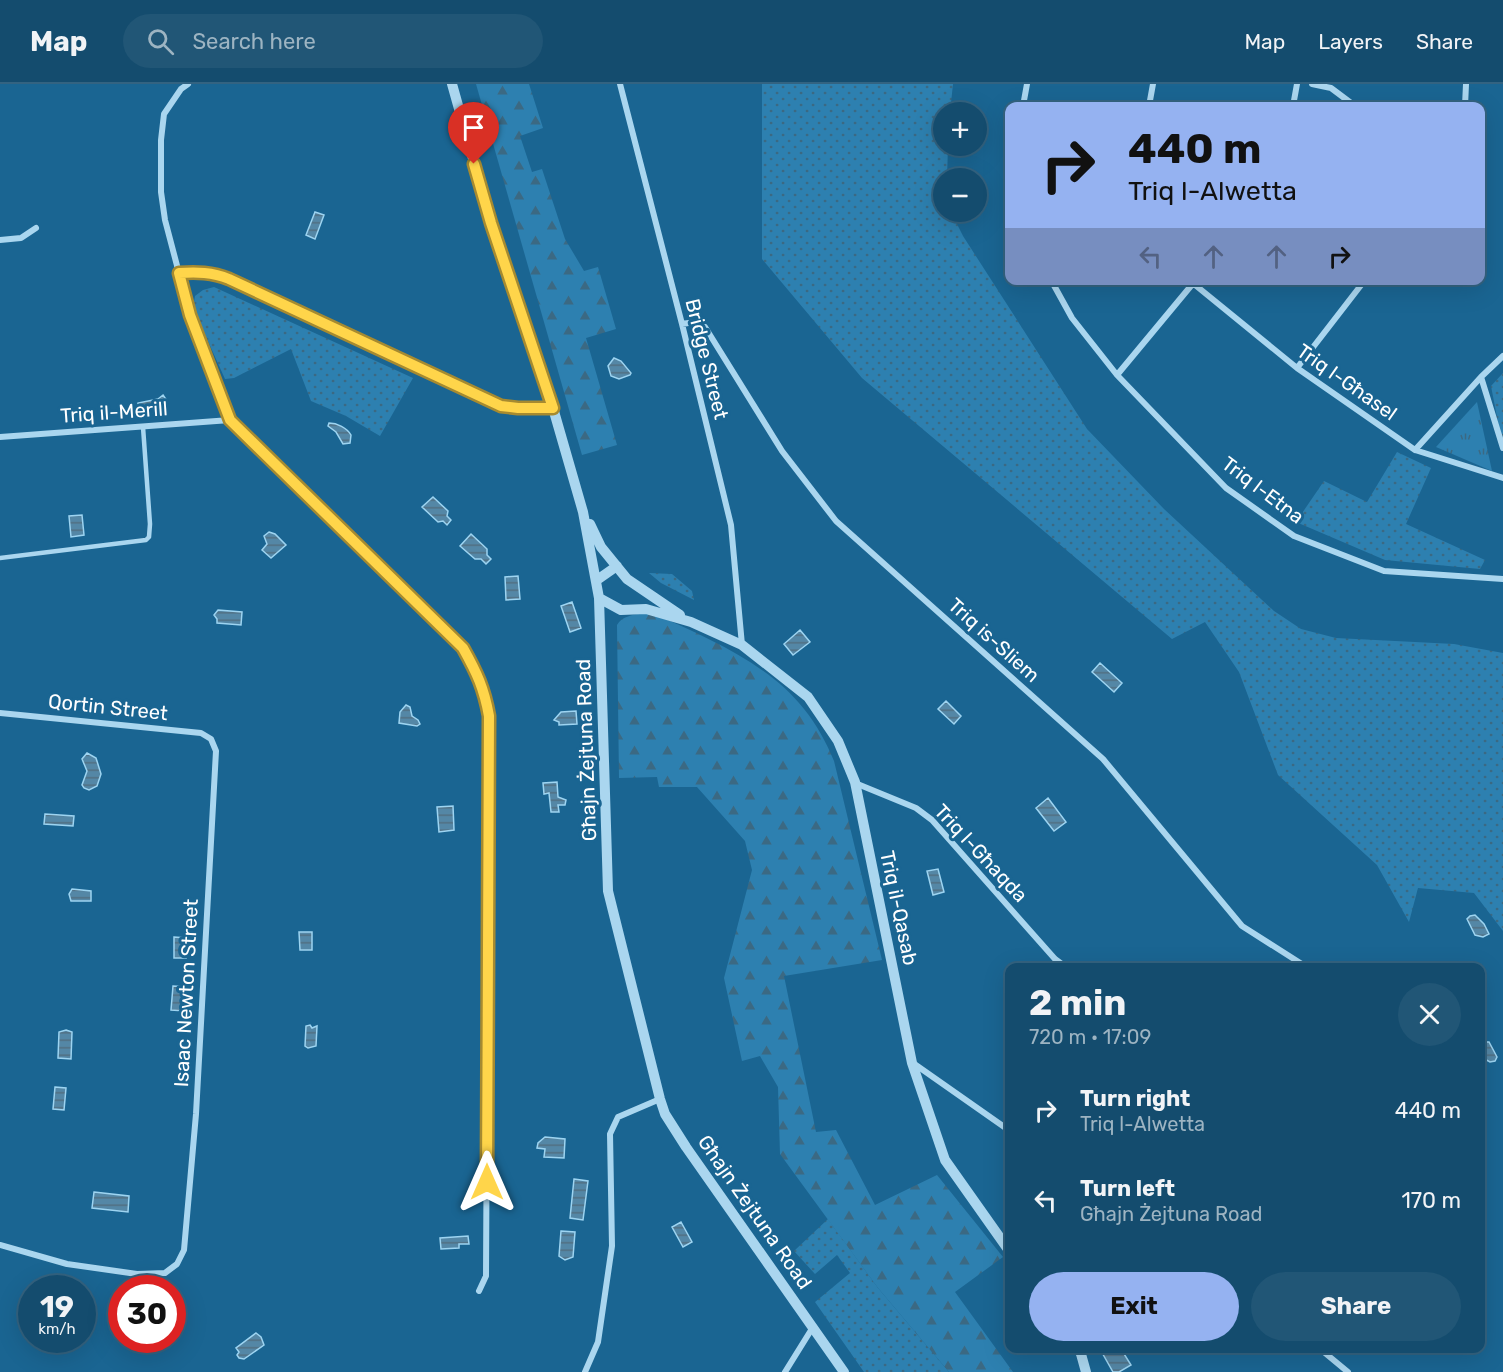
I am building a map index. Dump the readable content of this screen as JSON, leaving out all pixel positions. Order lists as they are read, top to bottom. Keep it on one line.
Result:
{"streets":{"street":["Bridge Street","Triq l-Għasel","Triq il-Merill","Triq l-Etna","Triq is-Sliem","Qortin Street","Għajn Żejtuna Road","Triq l-Għaqda","Triq il-Qasab","Isaac Newton Street"]},"crossings":[["Bridge Street","Triq is-Sliem"],["Bridge Street","Triq il-Qasab"],["Qortin Street","Isaac Newton Street"],["Għajn Żejtuna Road","Triq il-Qasab"],["Triq l-Għaqda","Triq il-Qasab"]],"page":{"header":"Map","search":"Search here","nav":["Map","Layers","Share"],"map_buttons":["+","−"],"turn":["440 m","Triq l-Alwetta"],"heading":["2 min","720 m · 17:09"],"list":[{"name":"Turn right","note":"Triq l-Alwetta","value":"440 m"},{"name":"Turn left","note":"Għajn Żejtuna Road","value":"170 m"}],"buttons":["Exit","Share"],"speed":"19 km/h","limit":"30"}}
